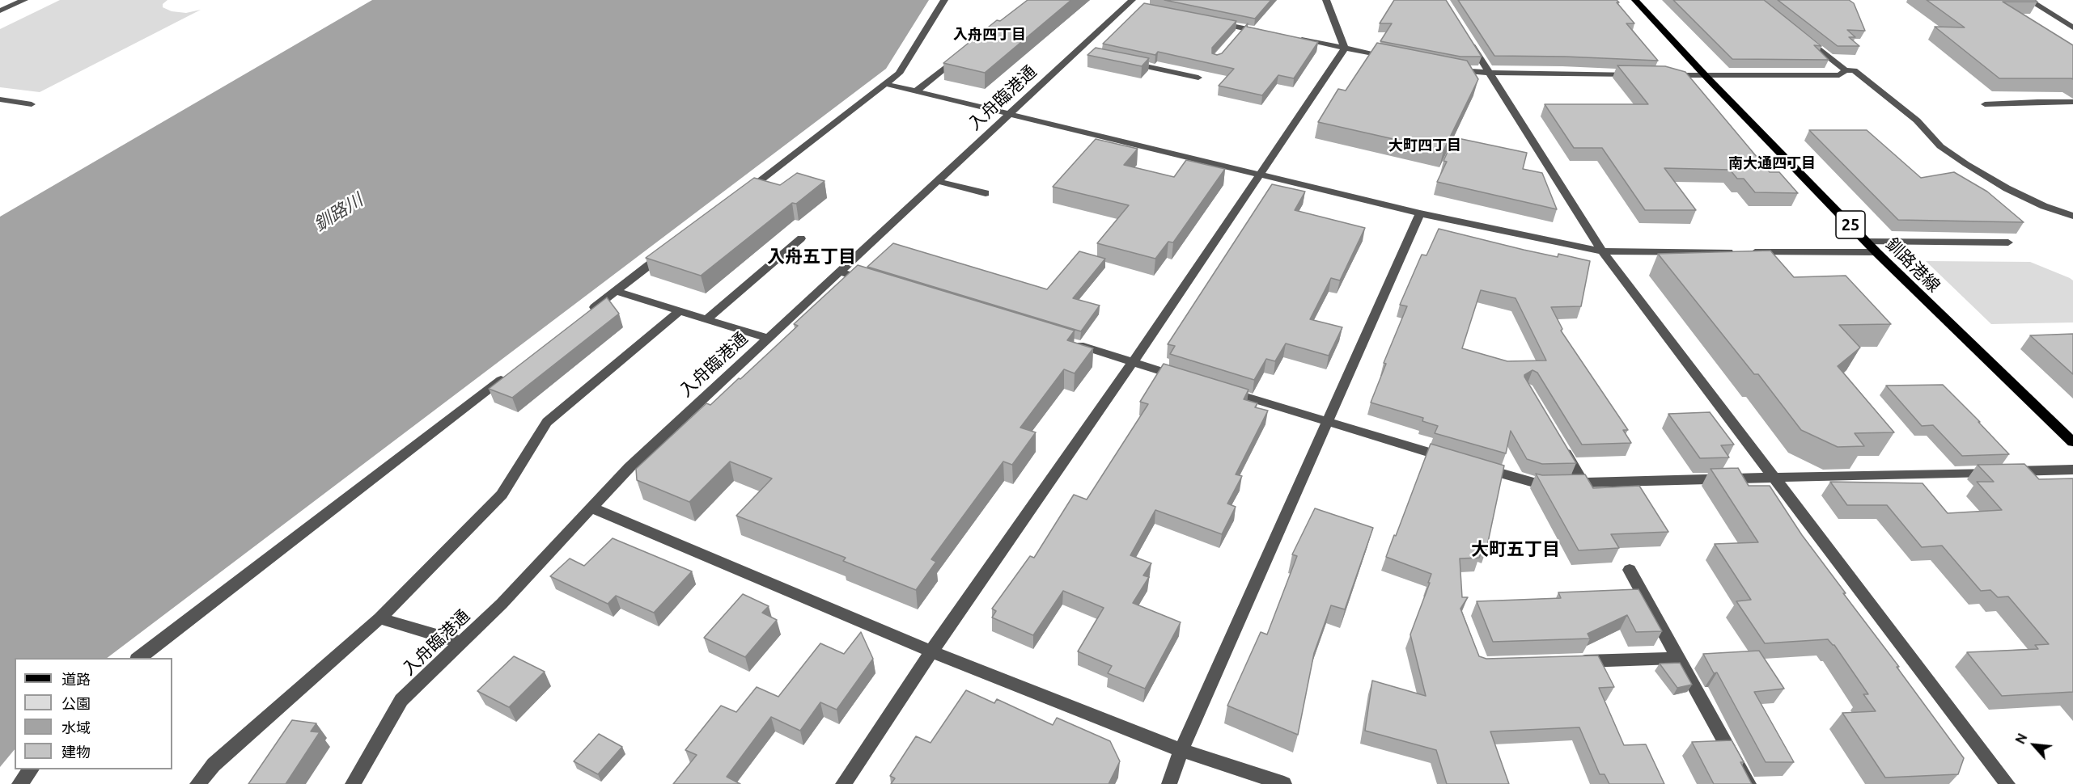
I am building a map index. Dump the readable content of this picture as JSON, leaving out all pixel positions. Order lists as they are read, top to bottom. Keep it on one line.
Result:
{"streets":{"main road":["25","釧路港線"],"street":["入舟臨港通"]},"districts":["入舟四丁目","大町四丁目","南大通四丁目","入舟五丁目","大町五丁目"],"water":["釧路川"],"legend":["道路","公園","水域","建物"],"north":"top left"}
